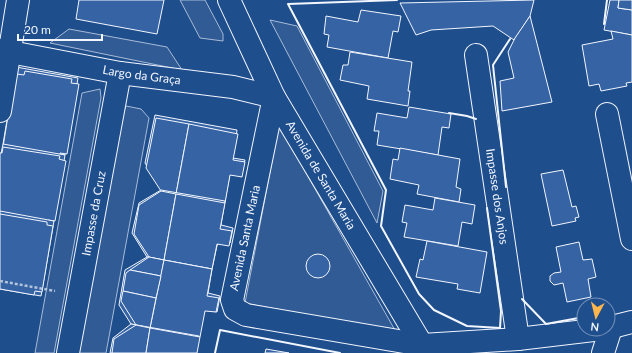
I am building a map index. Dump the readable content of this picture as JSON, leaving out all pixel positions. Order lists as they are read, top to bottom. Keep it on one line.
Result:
{"streets":{"street":["Largo da Graça","Avenida de Santa Maria","Impasse dos Anjos","Impasse da Cruz","Avenida Santa Maria"]},"crossings":[["Largo da Graça","Avenida de Santa Maria"],["Largo da Graça","Impasse da Cruz"],["Largo da Graça","Avenida Santa Maria"],["Avenida de Santa Maria","Avenida Santa Maria"],["Impasse dos Anjos","Avenida Santa Maria"]],"scale_bar":"20 m","north":"bottom"}
